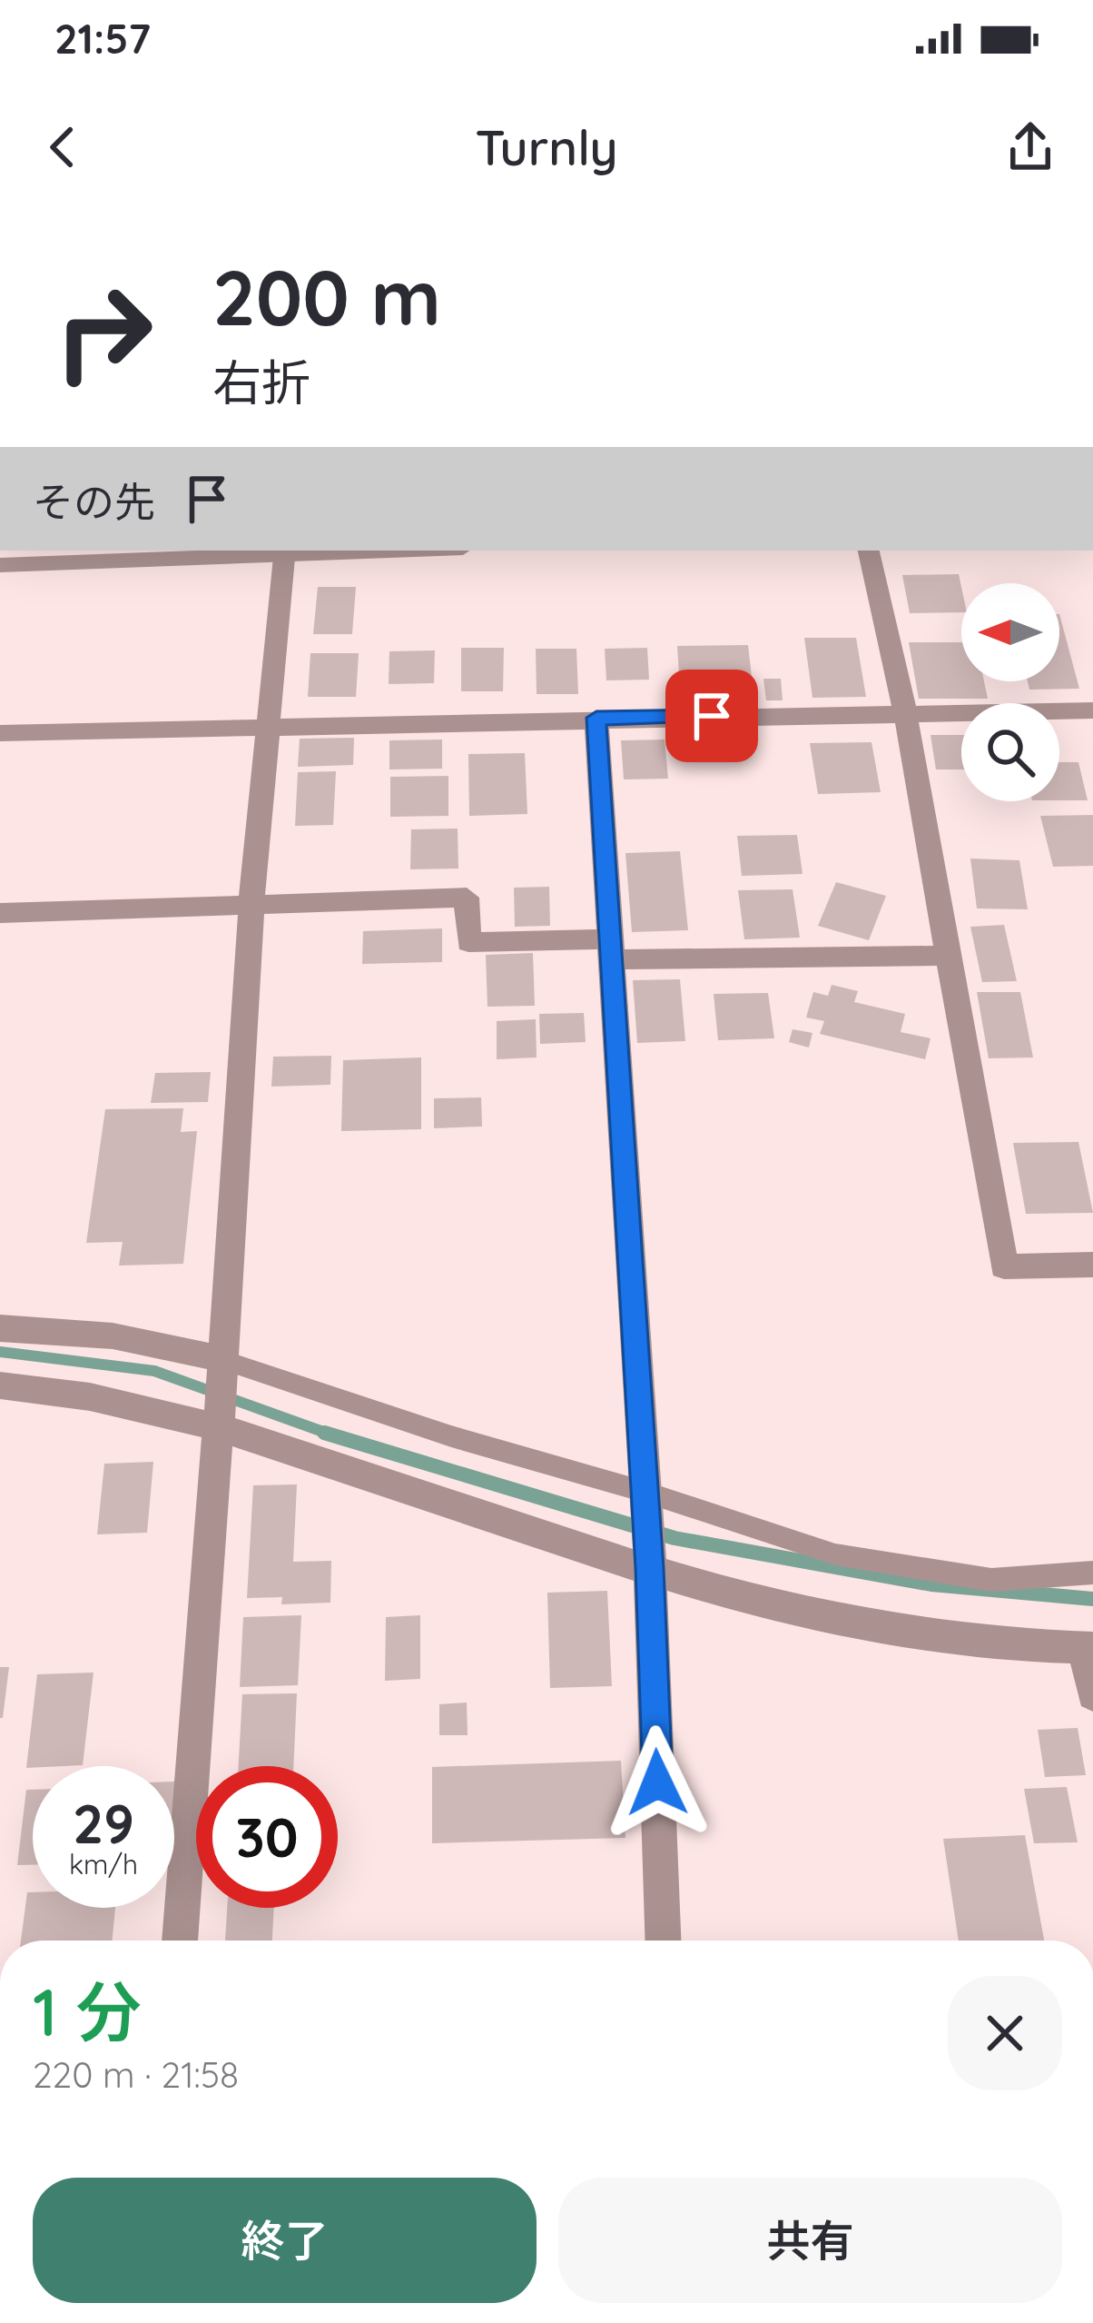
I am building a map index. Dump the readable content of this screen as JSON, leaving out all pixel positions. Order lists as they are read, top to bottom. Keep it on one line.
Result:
{"north":"left","page":{"status":"21:57","header":"Turnly","turn":["200 m","右折"],"then":"その先","speed":"29 km/h","limit":"30","heading":["1 分","220 m · 21:58"],"buttons":["終了","共有"]}}
